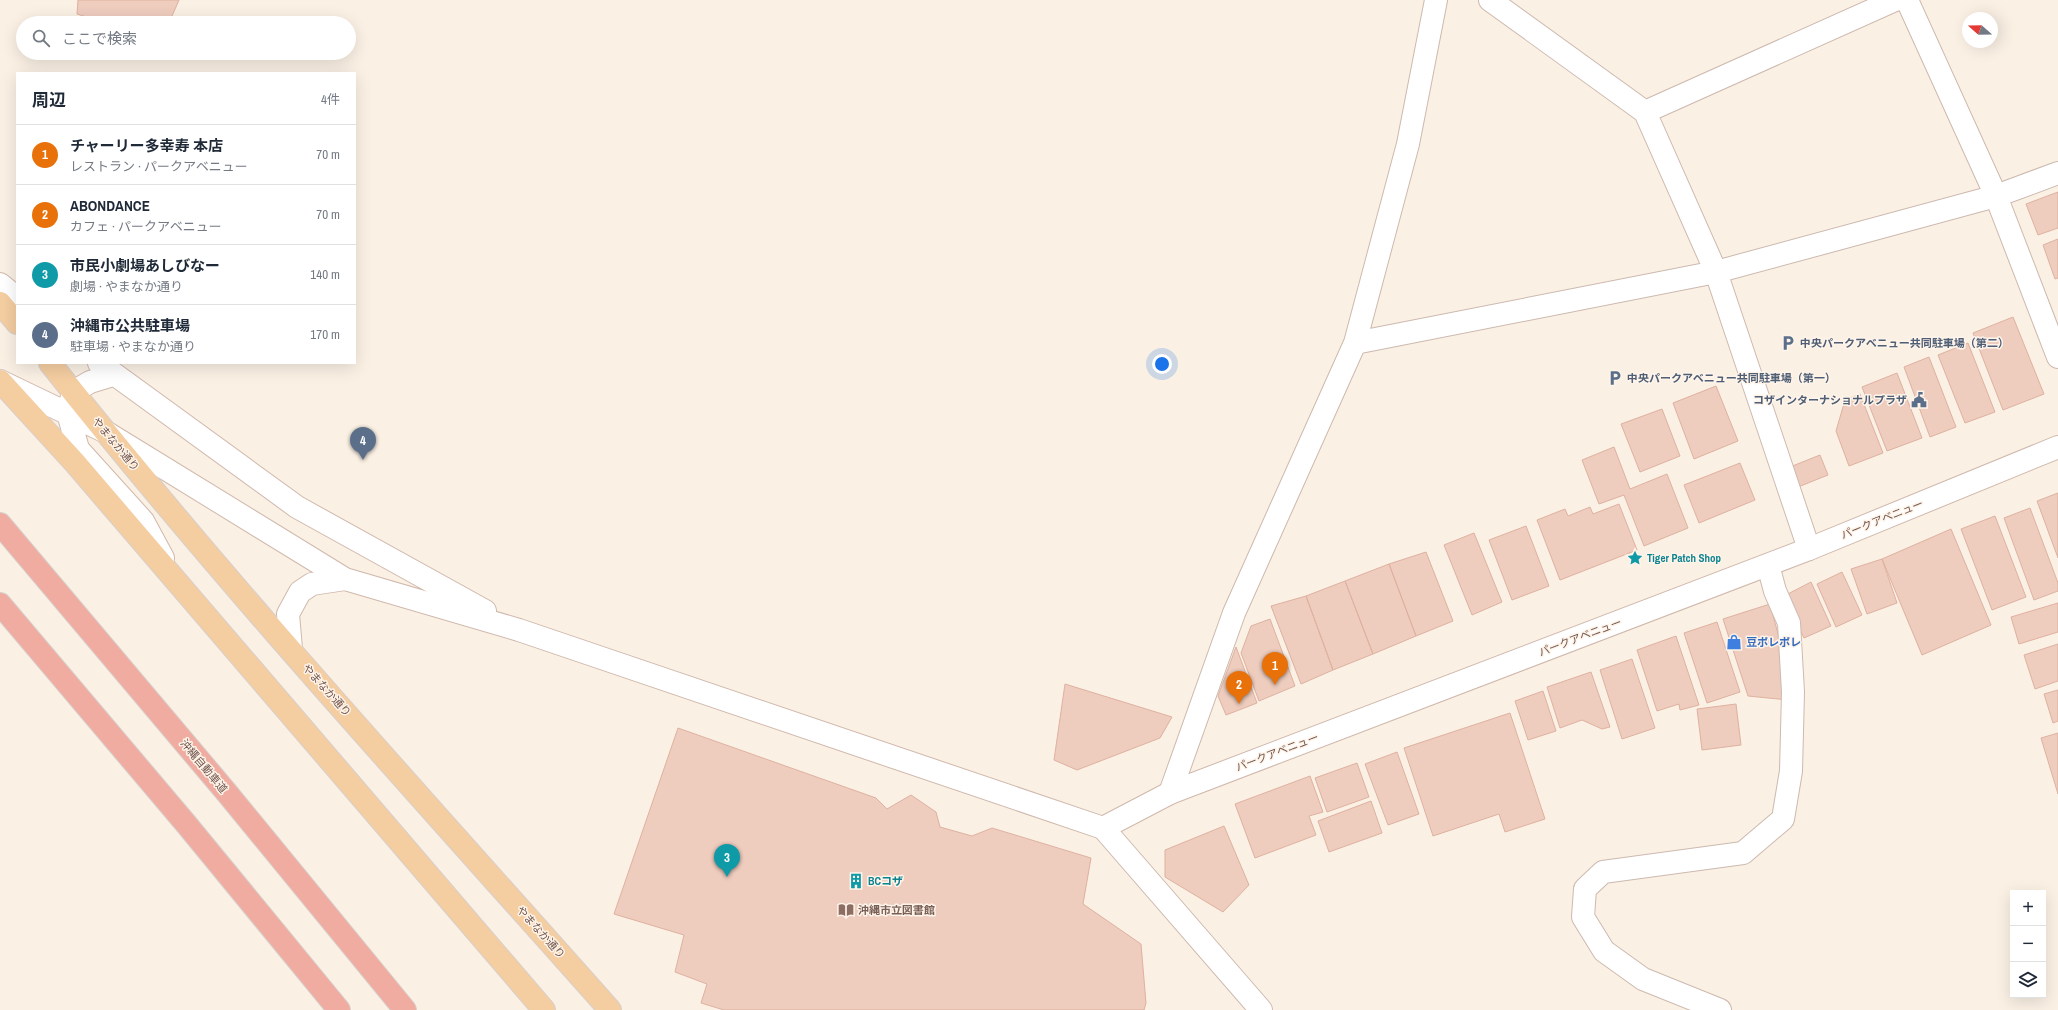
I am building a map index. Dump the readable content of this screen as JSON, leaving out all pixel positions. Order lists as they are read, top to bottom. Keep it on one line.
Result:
{"streets":{"highway":["沖縄自動車道"],"main road":["やまなか通り"],"street":["パークアベニュー"]},"places":{"parking":["中央パークアベニュー共同駐車場（第二）","中央パークアベニュー共同駐車場（第一）"],"public building":["コザインターナショナルプラザ"],"place":["Tiger Patch Shop"],"shop":["豆ポレポレ"],"building":["BCコザ"],"library":["沖縄市立図書館"]},"north":"left","page":{"search":"ここで検索","heading":["周辺","4件"],"list":[{"mark":"1","name":"チャーリー多幸寿 本店","note":"レストラン · パークアベニュー","value":"70 m"},{"mark":"2","name":"ABONDANCE","note":"カフェ · パークアベニュー","value":"70 m"},{"mark":"3","name":"市民小劇場あしびなー","note":"劇場 · やまなか通り","value":"140 m"},{"mark":"4","name":"沖縄市公共駐車場","note":"駐車場 · やまなか通り","value":"170 m"}],"pins":["4","1","2","3"],"map_buttons":["+","−"]}}
